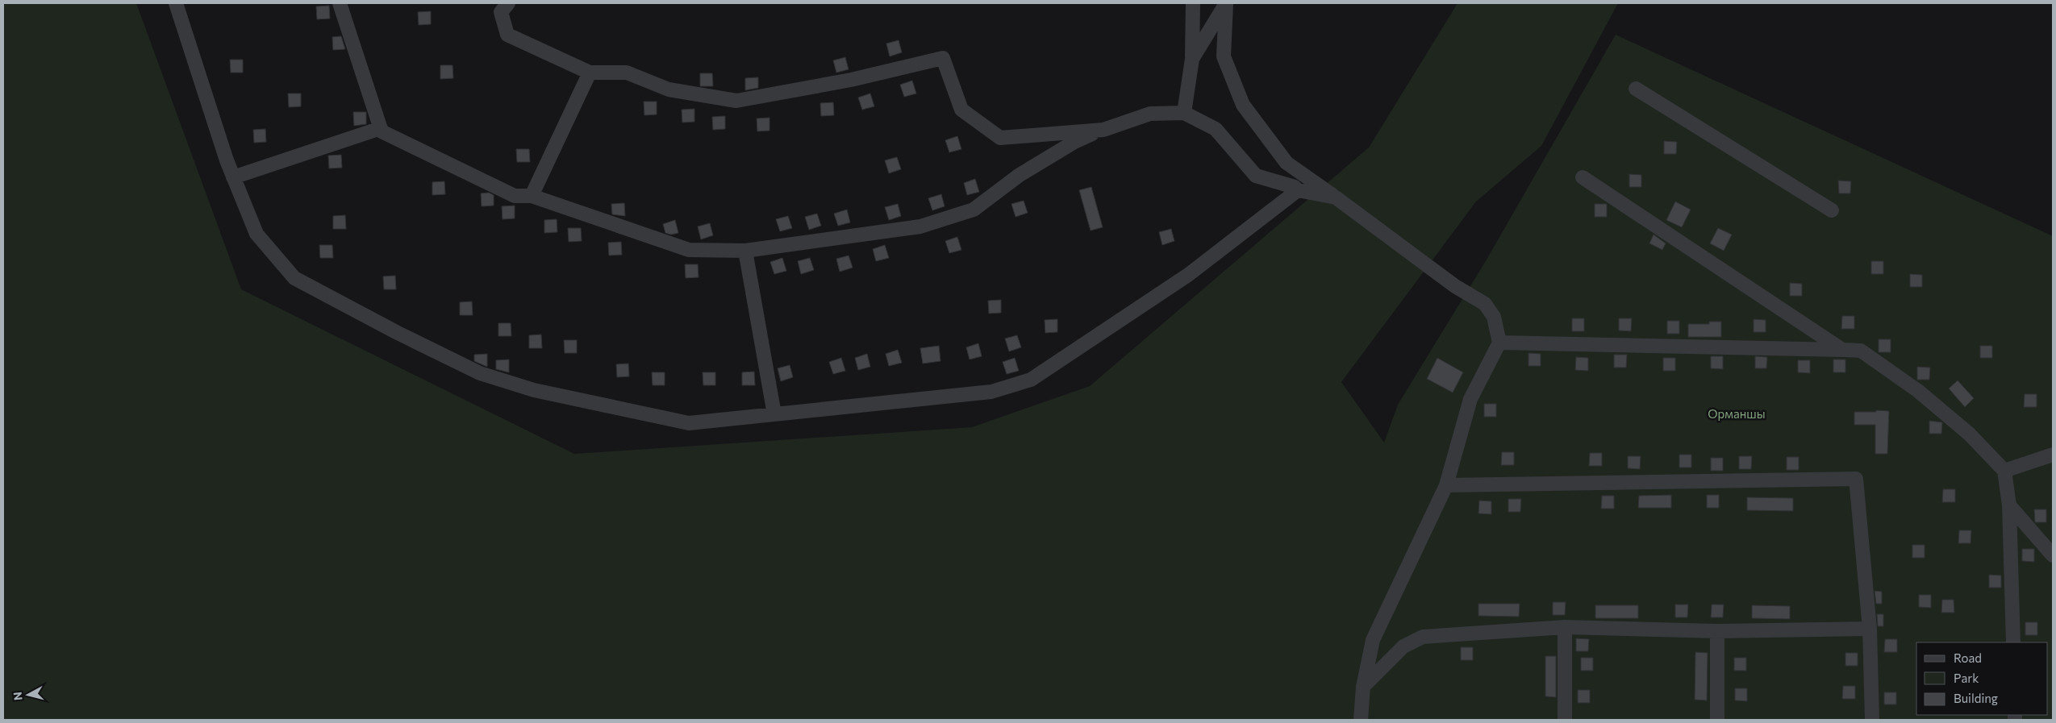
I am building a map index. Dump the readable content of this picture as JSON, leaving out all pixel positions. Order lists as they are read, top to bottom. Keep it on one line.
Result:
{"parks":["Орманшы"],"legend":["Road","Park","Building"],"north":"left"}
